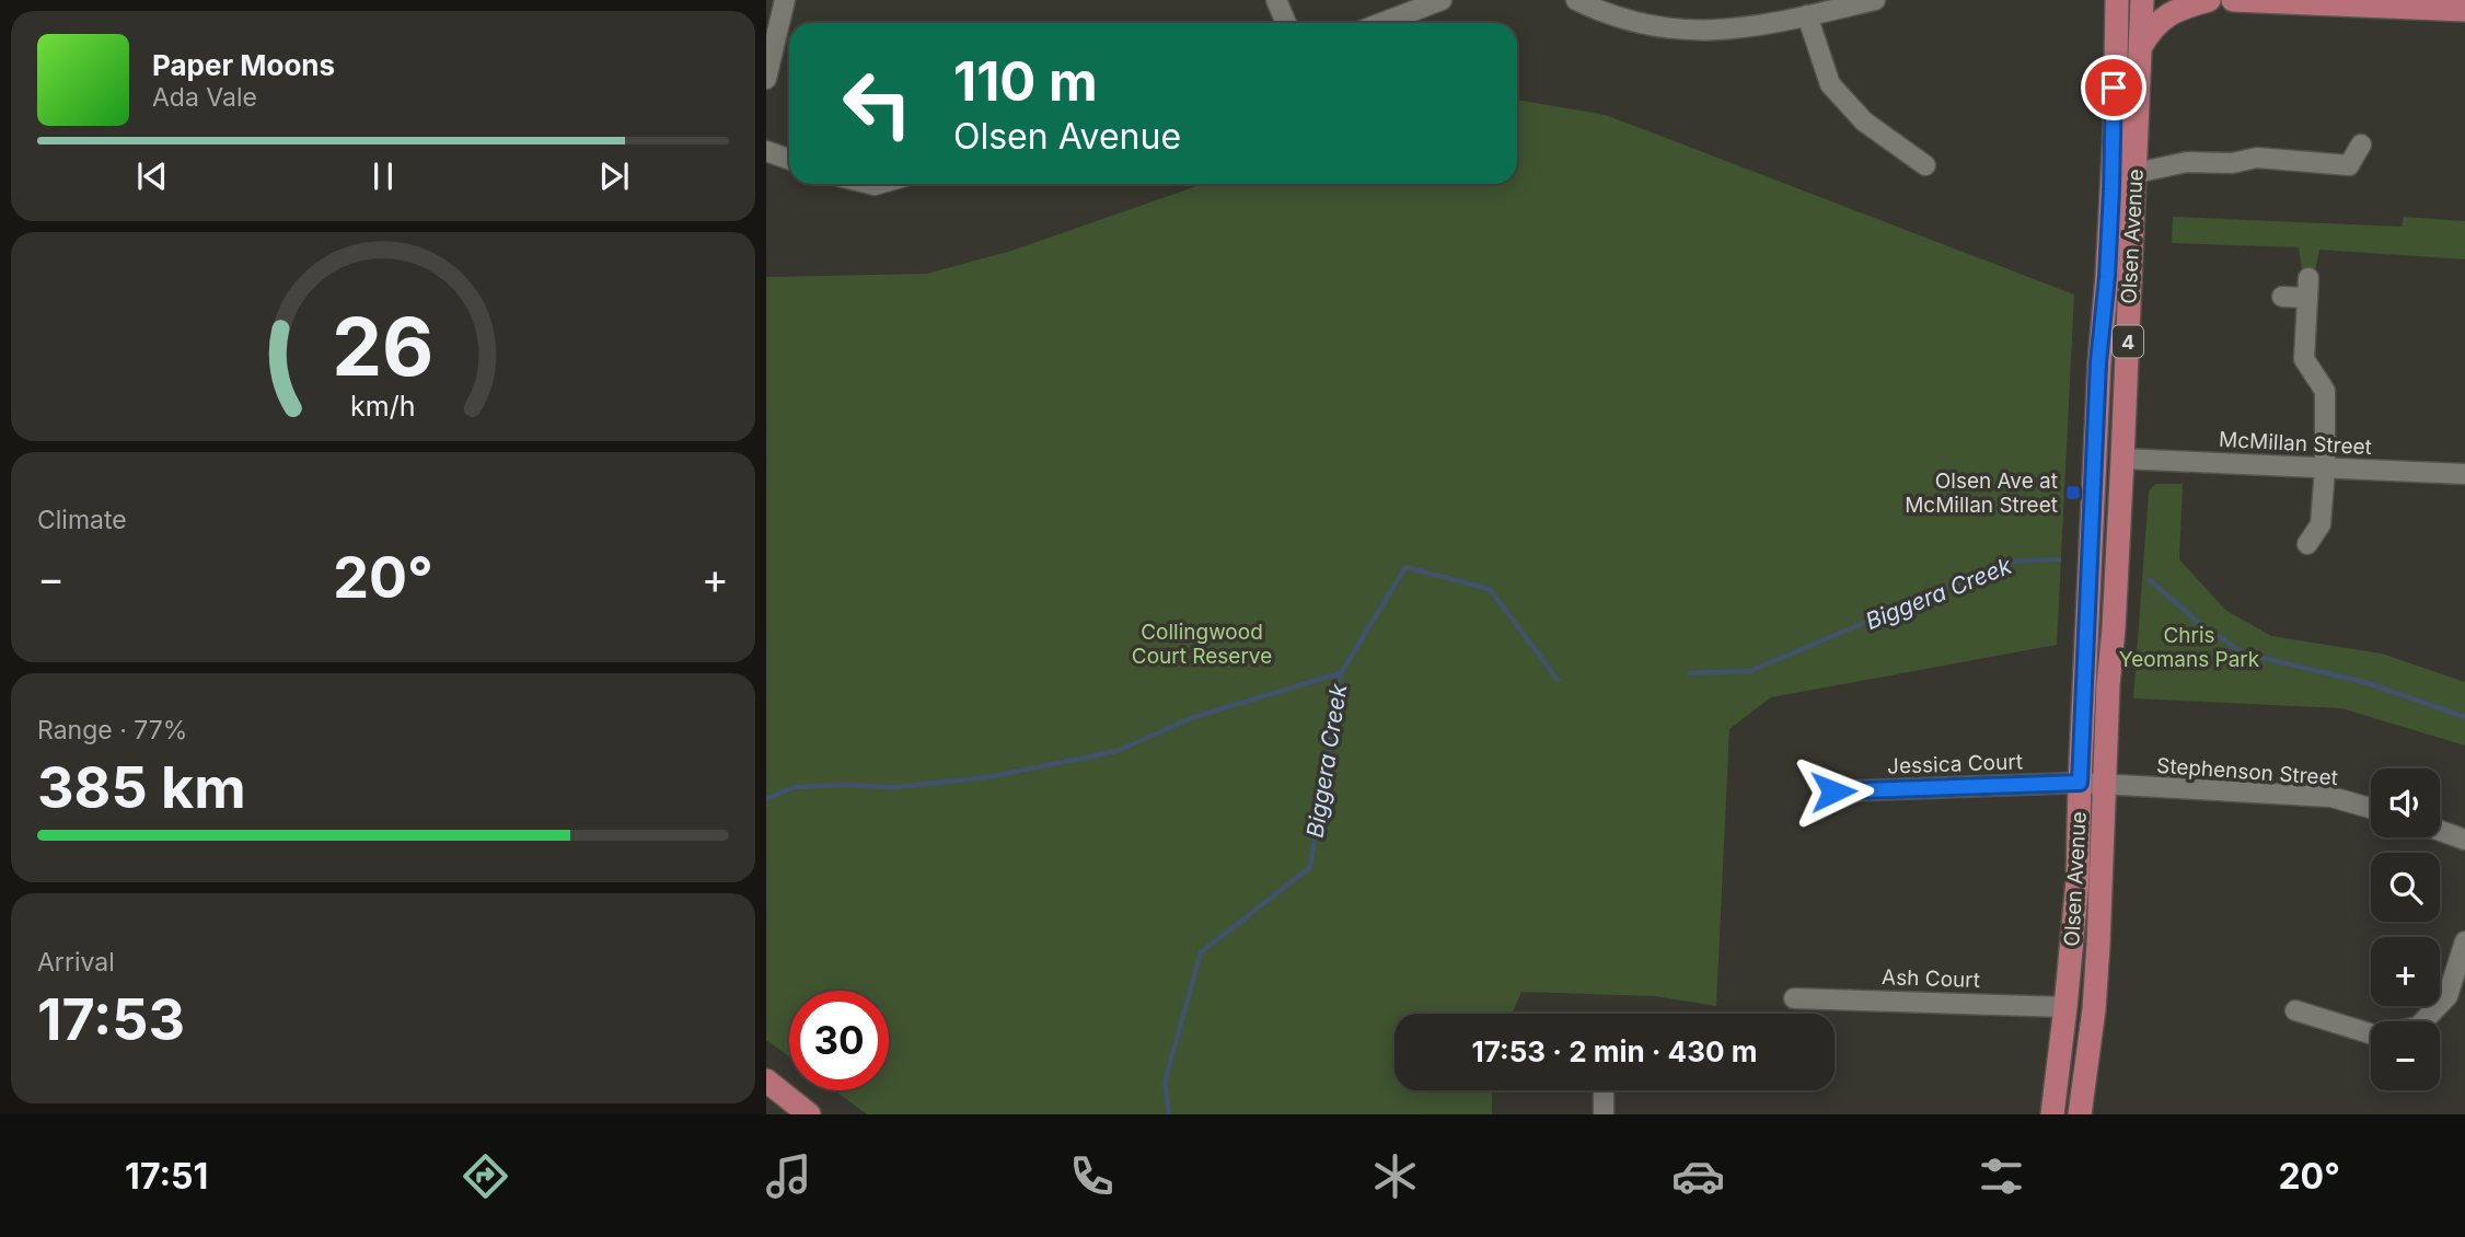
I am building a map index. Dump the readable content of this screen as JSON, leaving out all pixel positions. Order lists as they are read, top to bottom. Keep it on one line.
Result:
{"streets":{"main road":["Olsen Avenue","4"],"street":["McMillan Street","Jessica Court","Stephenson Street","Ash Court"]},"crossings":[["Olsen Avenue","McMillan Street"],["Olsen Avenue","Jessica Court"],["Olsen Avenue","Stephenson Street"],["Olsen Avenue","Ash Court"],["Jessica Court","Stephenson Street"]],"water":["Biggera Creek"],"parks":["Collingwood Court Reserve","Chris Yeomans Park"],"places":{"transit":["Olsen Ave at McMillan Street"]},"page":{"turn":["110 m","Olsen Avenue"],"song":["Paper Moons","Ada Vale"],"tile":["Climate",["Range · 77%","385 km"],["Arrival","17:53"]],"heat":["−","20°","+"],"map_buttons":["+","−"],"limit":"30","trip":"17:53 · 2 min · 430 m","tabs":["17:51","20°"],"gauge":["26","km/h"]}}
